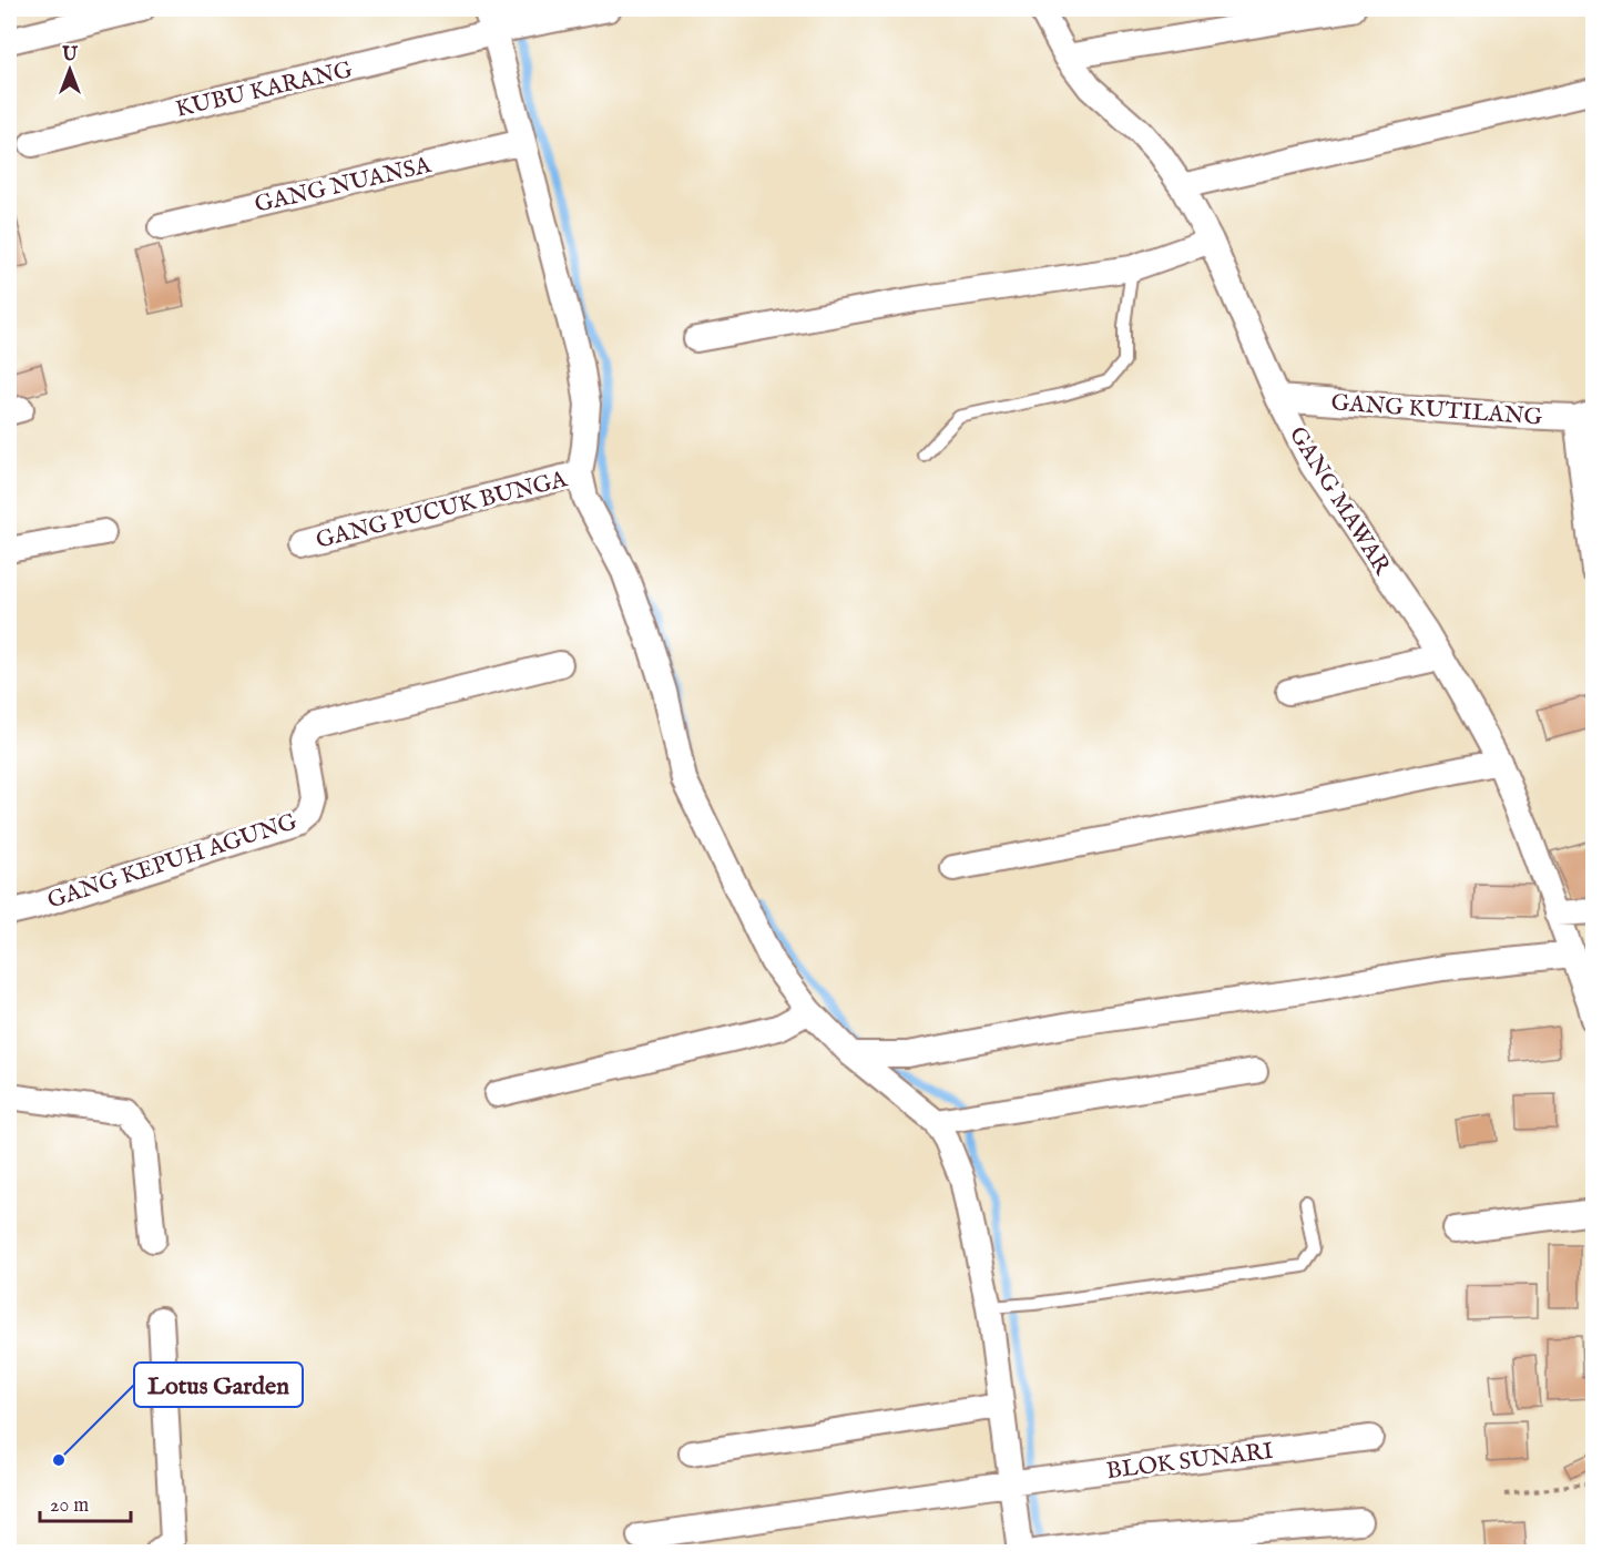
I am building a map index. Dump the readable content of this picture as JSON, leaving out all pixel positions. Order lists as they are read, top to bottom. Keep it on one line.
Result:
{"streets":{"street":["KUBU KARANG","GANG NUANSA","GANG KUTILANG","GANG MAWAR","GANG PUCUK BUNGA","GANG KEPUH AGUNG","BLOK SUNARI"]},"crossings":[["GANG KUTILANG","GANG MAWAR"]],"places":["Lotus Garden"],"scale_bar":"20 m","north":"top"}
